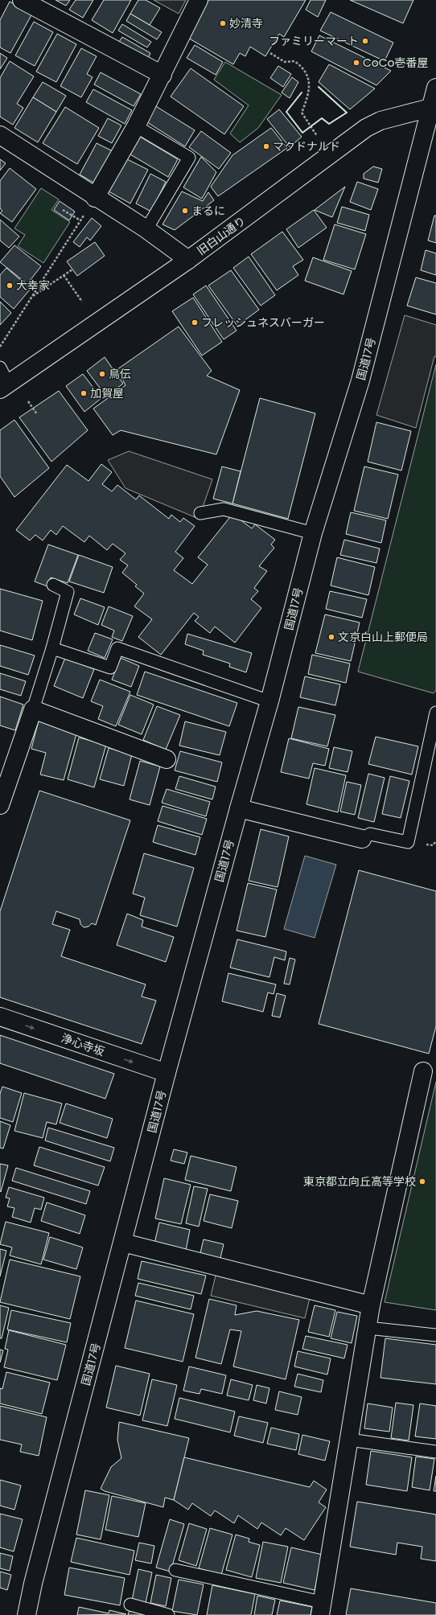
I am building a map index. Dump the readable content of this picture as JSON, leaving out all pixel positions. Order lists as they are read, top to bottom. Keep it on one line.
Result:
{"streets":{"main road":["旧白山通り","国道17号","浄心寺坂"]},"crossings":[["旧白山通り","国道17号"],["国道17号","浄心寺坂"]],"one_way":["浄心寺坂"],"places":["妙清寺","ファミリーマート","CoCo壱番屋","マクドナルド","まるに","大幸家","フレッシュネスバーガー","鳥伝","加賀屋","文京白山上郵便局","東京都立向丘高等学校"]}
